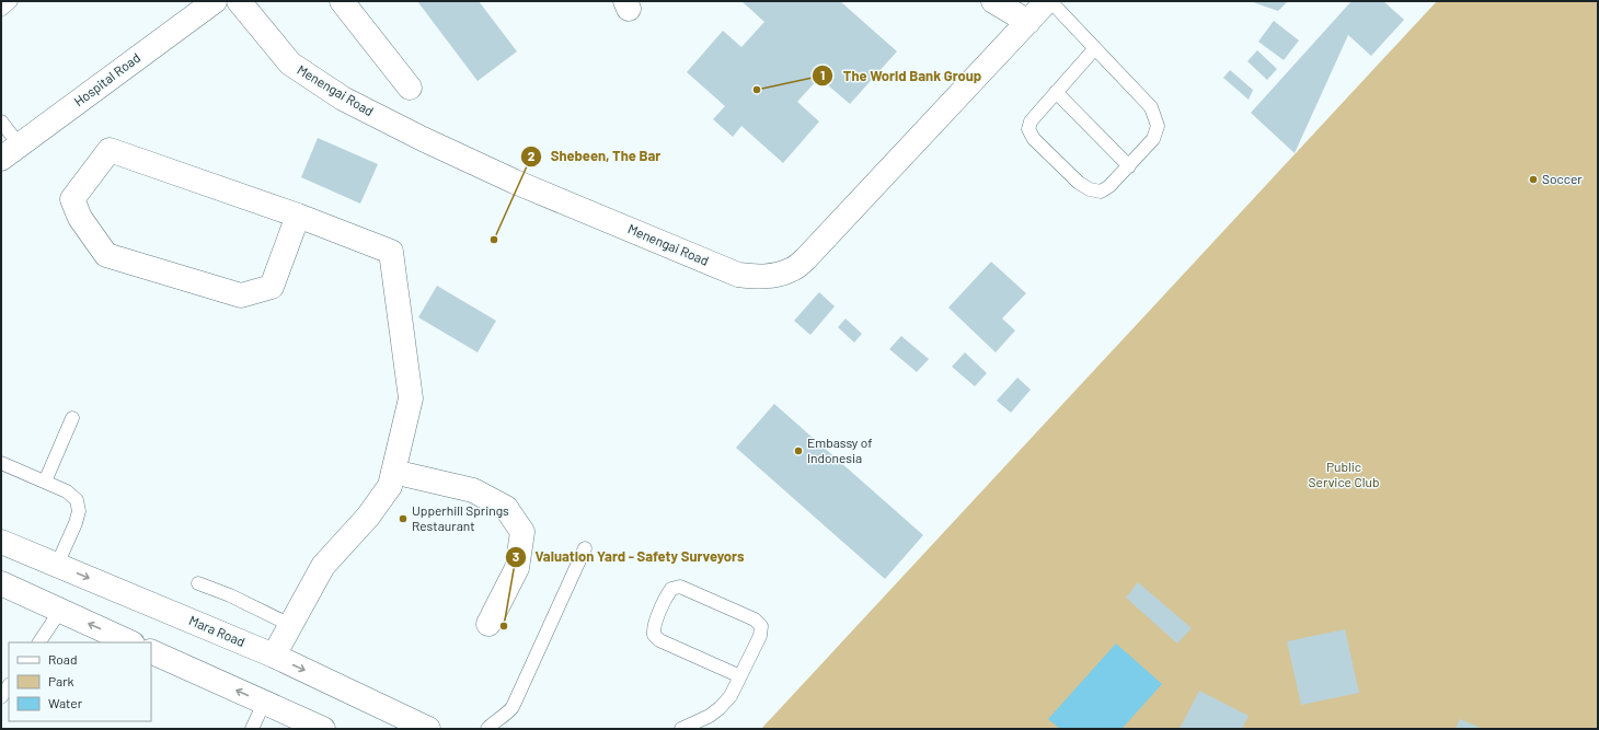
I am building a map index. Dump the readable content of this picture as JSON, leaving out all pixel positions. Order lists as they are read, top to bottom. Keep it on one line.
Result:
{"streets":{"street":["Hospital Road","Menengai Road","Mara Road"]},"parks":["Public Service Club"],"places":["The World Bank Group","Soccer","Shebeen, The Bar","Embassy of Indonesia","Upperhill Springs Restaurant","Valuation Yard - Safety Surveyors"],"legend":["Road","Park","Water"]}
